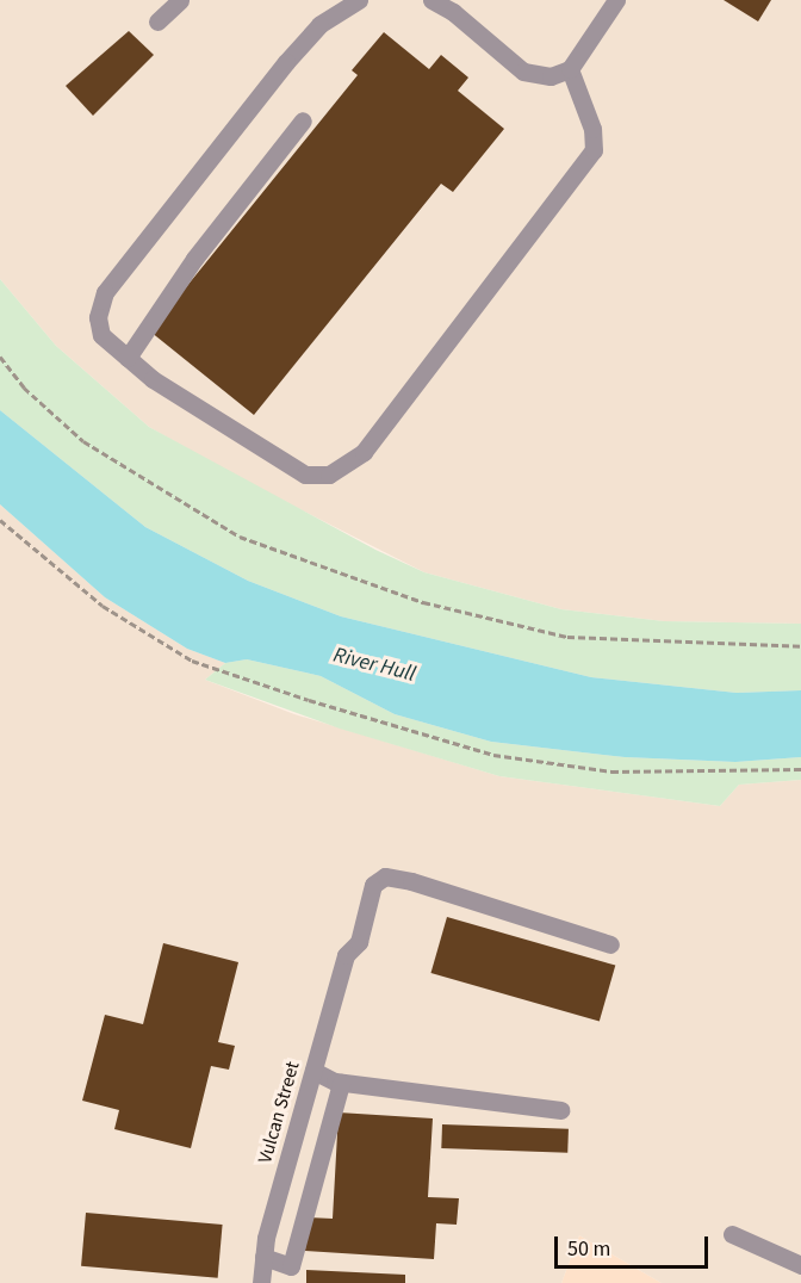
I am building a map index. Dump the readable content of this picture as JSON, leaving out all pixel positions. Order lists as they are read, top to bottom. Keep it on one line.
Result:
{"streets":{"street":["Vulcan Street"]},"water":["River Hull"],"scale_bar":"50 m"}
